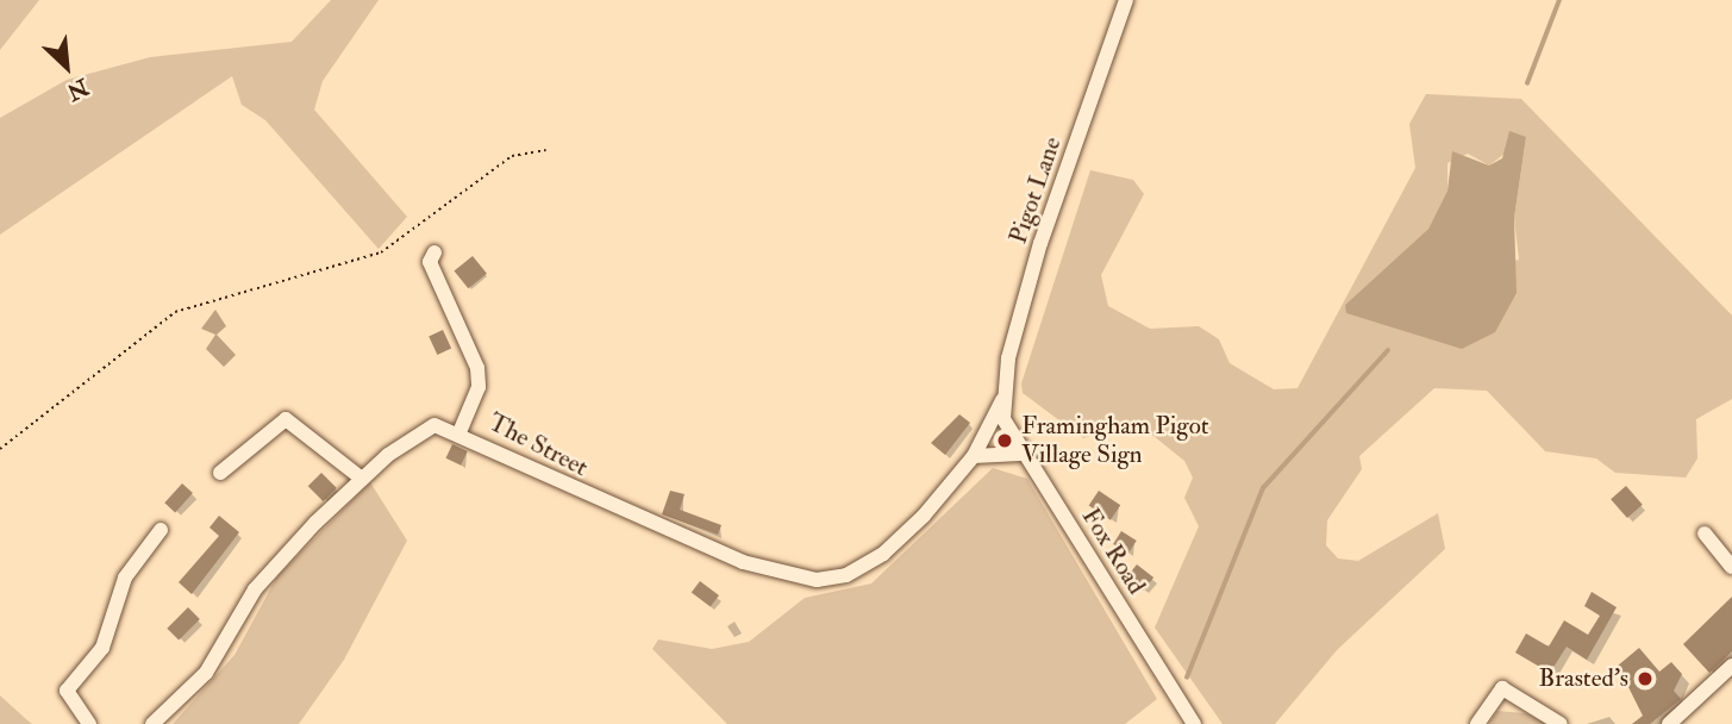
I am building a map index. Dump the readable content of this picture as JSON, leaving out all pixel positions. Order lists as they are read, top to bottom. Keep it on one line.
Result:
{"streets":{"street":["Pigot Lane","The Street","Fox Road"]},"crossings":[["Pigot Lane","The Street"],["Pigot Lane","Fox Road"],["The Street","Fox Road"]],"places":["Framingham Pigot Village Sign","Brasted's"],"north":"bottom right"}
